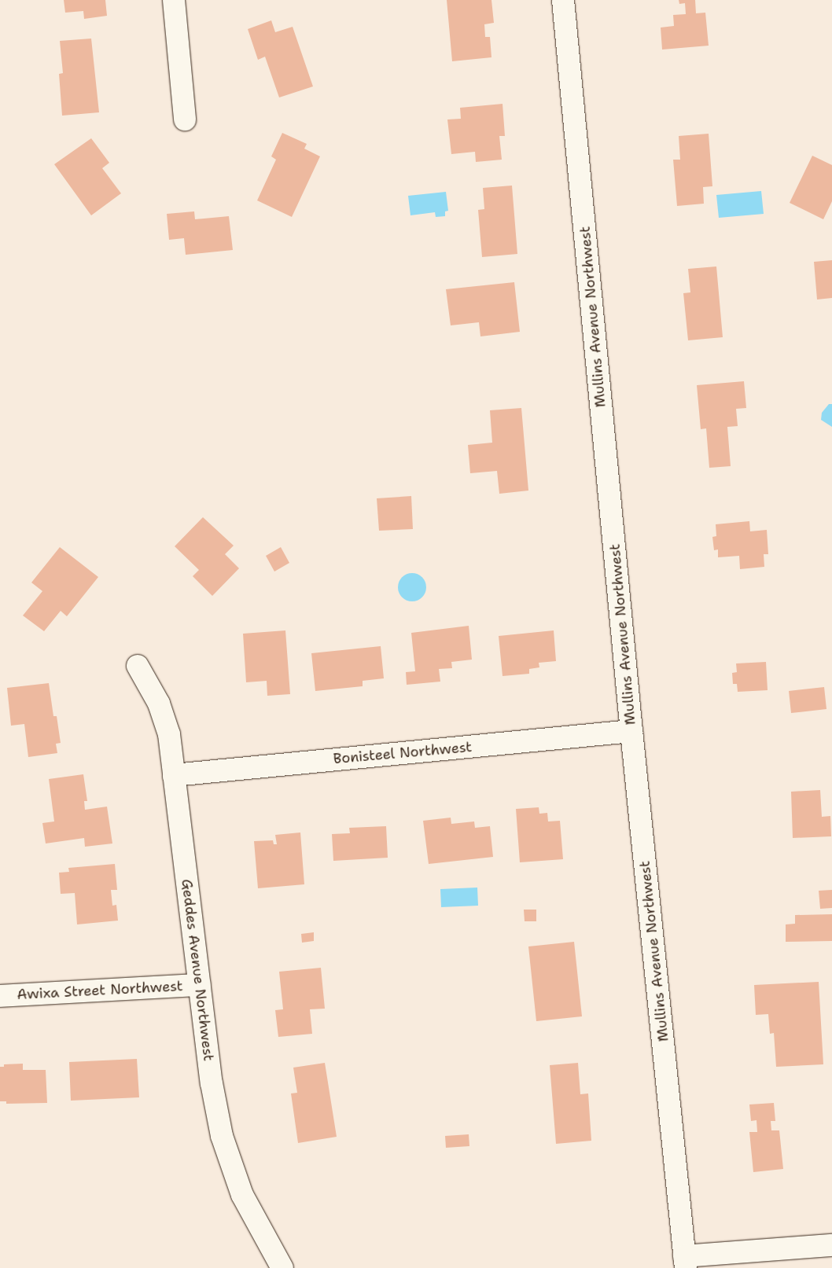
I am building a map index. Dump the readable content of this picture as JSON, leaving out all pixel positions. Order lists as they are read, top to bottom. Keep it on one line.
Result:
{"streets":{"street":["Mullins Avenue Northwest","Bonisteel Northwest","Geddes Avenue Northwest","Awixa Street Northwest"]},"crossings":[["Mullins Avenue Northwest","Bonisteel Northwest"],["Bonisteel Northwest","Geddes Avenue Northwest"],["Geddes Avenue Northwest","Awixa Street Northwest"]]}
